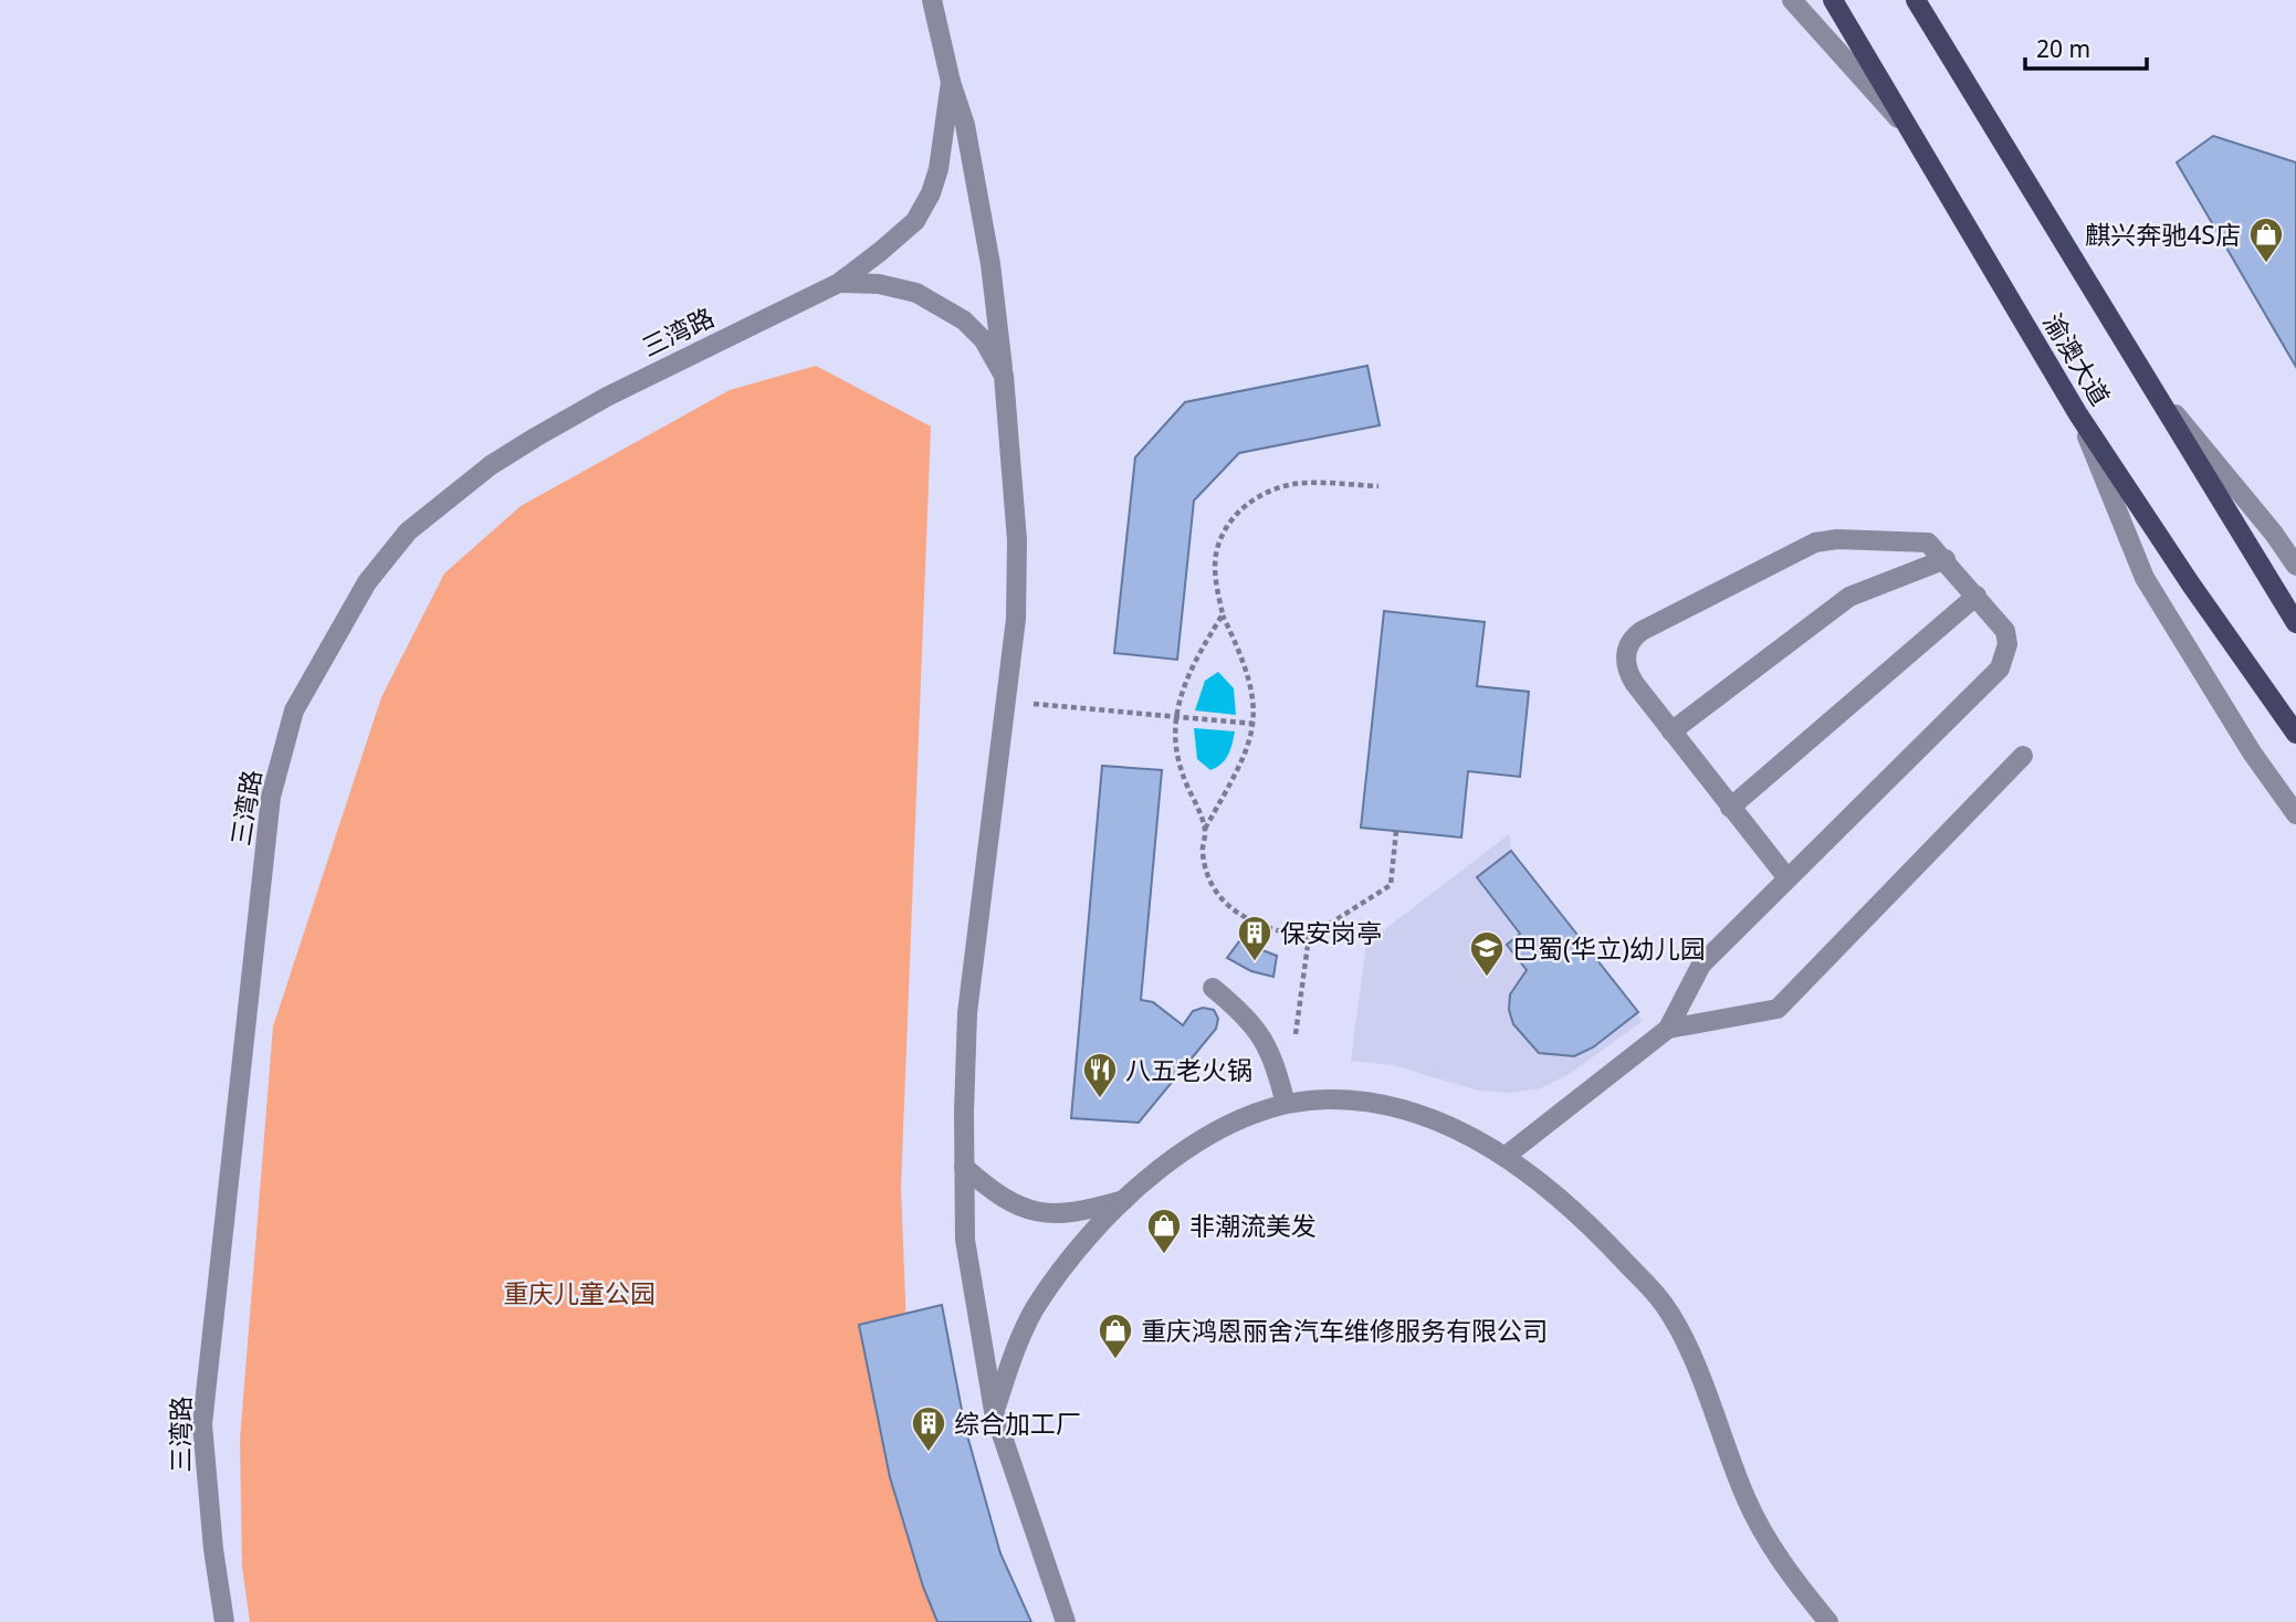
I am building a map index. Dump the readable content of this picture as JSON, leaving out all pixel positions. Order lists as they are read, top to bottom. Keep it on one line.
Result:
{"streets":{"main road":["渝澳大道"],"street":["三湾路"]},"parks":["重庆儿童公园"],"places":{"shop":["麒兴奔驰4S店","非潮流美发","重庆鸿恩丽舍汽车维修服务有限公司"],"building":["保安岗亭","综合加工厂"],"school or university":["巴蜀(华立)幼儿园"],"restaurant":["八五老火锅"]},"scale_bar":"20 m"}
